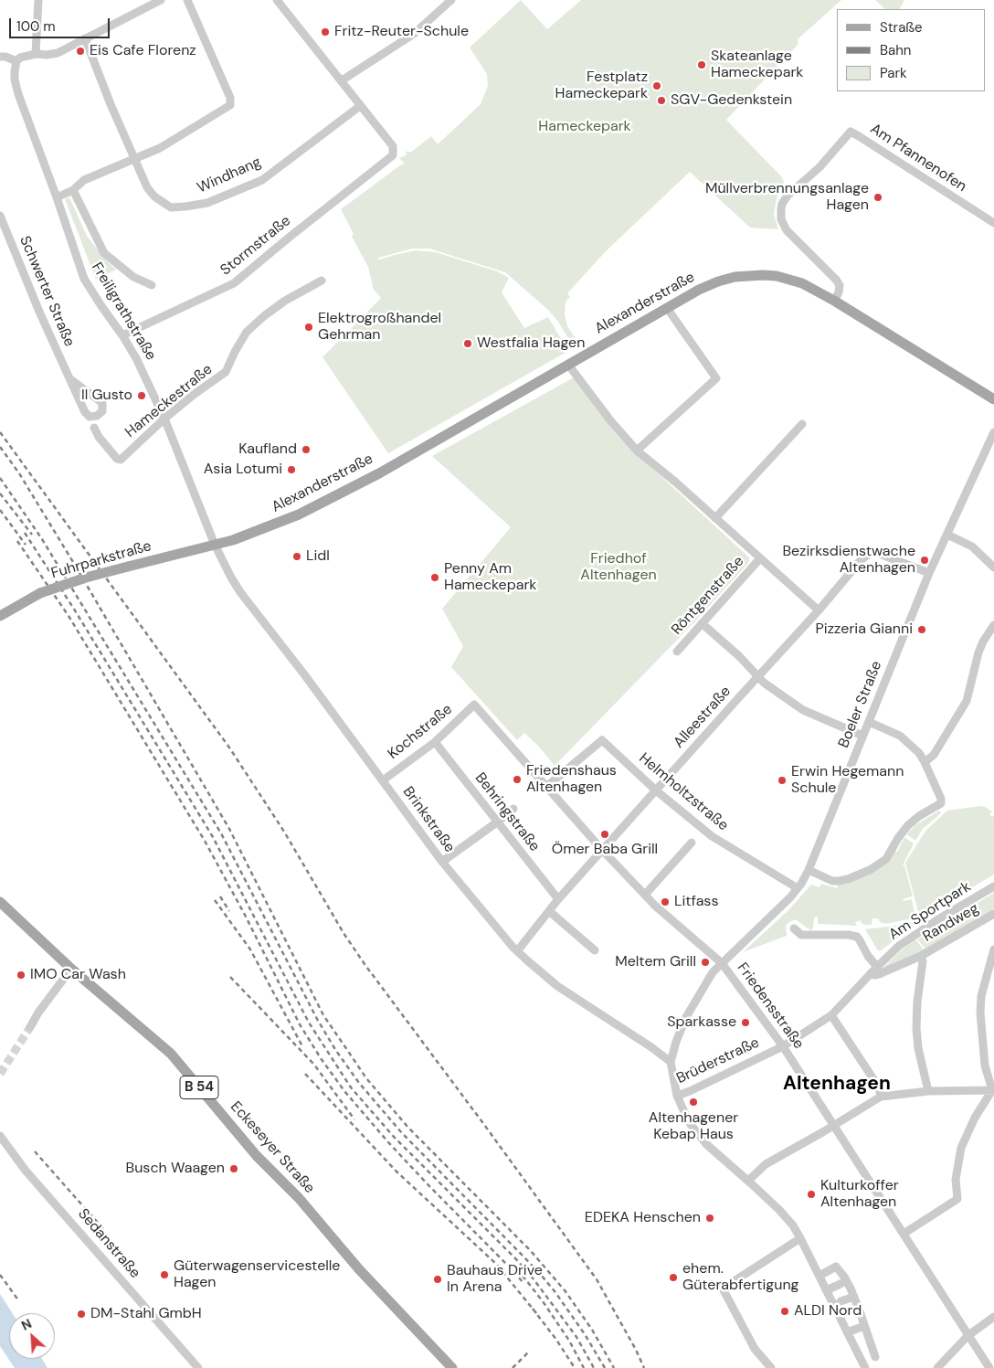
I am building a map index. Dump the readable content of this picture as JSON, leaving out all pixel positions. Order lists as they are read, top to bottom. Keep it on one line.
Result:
{"streets":{"main road":["Alexanderstraße","Fuhrparkstraße","B 54","Eckeseyer Straße"],"street":["Am Pfannenofen","Windhang","Stormstraße","Schwerter Straße","Freiligrathstraße","Hameckestraße","Röntgenstraße","Boeler Straße","Alleestraße","Kochstraße","Helmholtzstraße","Behringstraße","Brinkstraße","Am Sportpark","Randweg","Friedensstraße","Brüderstraße","Sedanstraße"]},"crossings":[["Am Pfannenofen","Alexanderstraße"],["Windhang","Stormstraße"],["Stormstraße","Freiligrathstraße"],["Alexanderstraße","Freiligrathstraße"],["Alexanderstraße","Fuhrparkstraße"],["Alexanderstraße","Brinkstraße"],["Freiligrathstraße","Hameckestraße"],["Freiligrathstraße","Fuhrparkstraße"],["Freiligrathstraße","Brinkstraße"],["Fuhrparkstraße","Brinkstraße"],["Boeler Straße","Alleestraße"],["Boeler Straße","Helmholtzstraße"],["Boeler Straße","Brinkstraße"],["Boeler Straße","Friedensstraße"],["Alleestraße","Helmholtzstraße"],["Alleestraße","Behringstraße"],["Alleestraße","Brinkstraße"],["Alleestraße","Friedensstraße"],["Kochstraße","Behringstraße"],["Kochstraße","Brinkstraße"],["Kochstraße","Friedensstraße"],["Helmholtzstraße","Friedensstraße"],["Am Sportpark","Randweg"],["Am Sportpark","Brüderstraße"],["Randweg","Brüderstraße"],["Friedensstraße","Brüderstraße"]],"districts":["Altenhagen"],"parks":["Hameckepark","Friedhof Altenhagen"],"places":["Fritz-Reuter-Schule","Eis Cafe Florenz","Skateanlage Hameckepark","Festplatz Hameckepark","SGV-Gedenkstein","Müllverbrennungsanlage Hagen","Elektrogroßhandel Gehrman","Westfalia Hagen","Il Gusto","Kaufland","Asia Lotumi","Lidl","Bezirksdienstwache Altenhagen","Penny Am Hameckepark","Pizzeria Gianni","Friedenshaus Altenhagen","Erwin Hegemann Schule","Ömer Baba Grill","Litfass","Meltem Grill","IMO Car Wash","Sparkasse","Altenhagener Kebap Haus","Busch Waagen","Kulturkoffer Altenhagen","EDEKA Henschen","Güterwagenservicestelle Hagen","ehem. Güterabfertigung","Bauhaus Drive In Arena","ALDI Nord","DM-Stahl GmbH"],"legend":["Straße","Bahn","Park"],"scale_bar":"100 m","north":"top left"}
